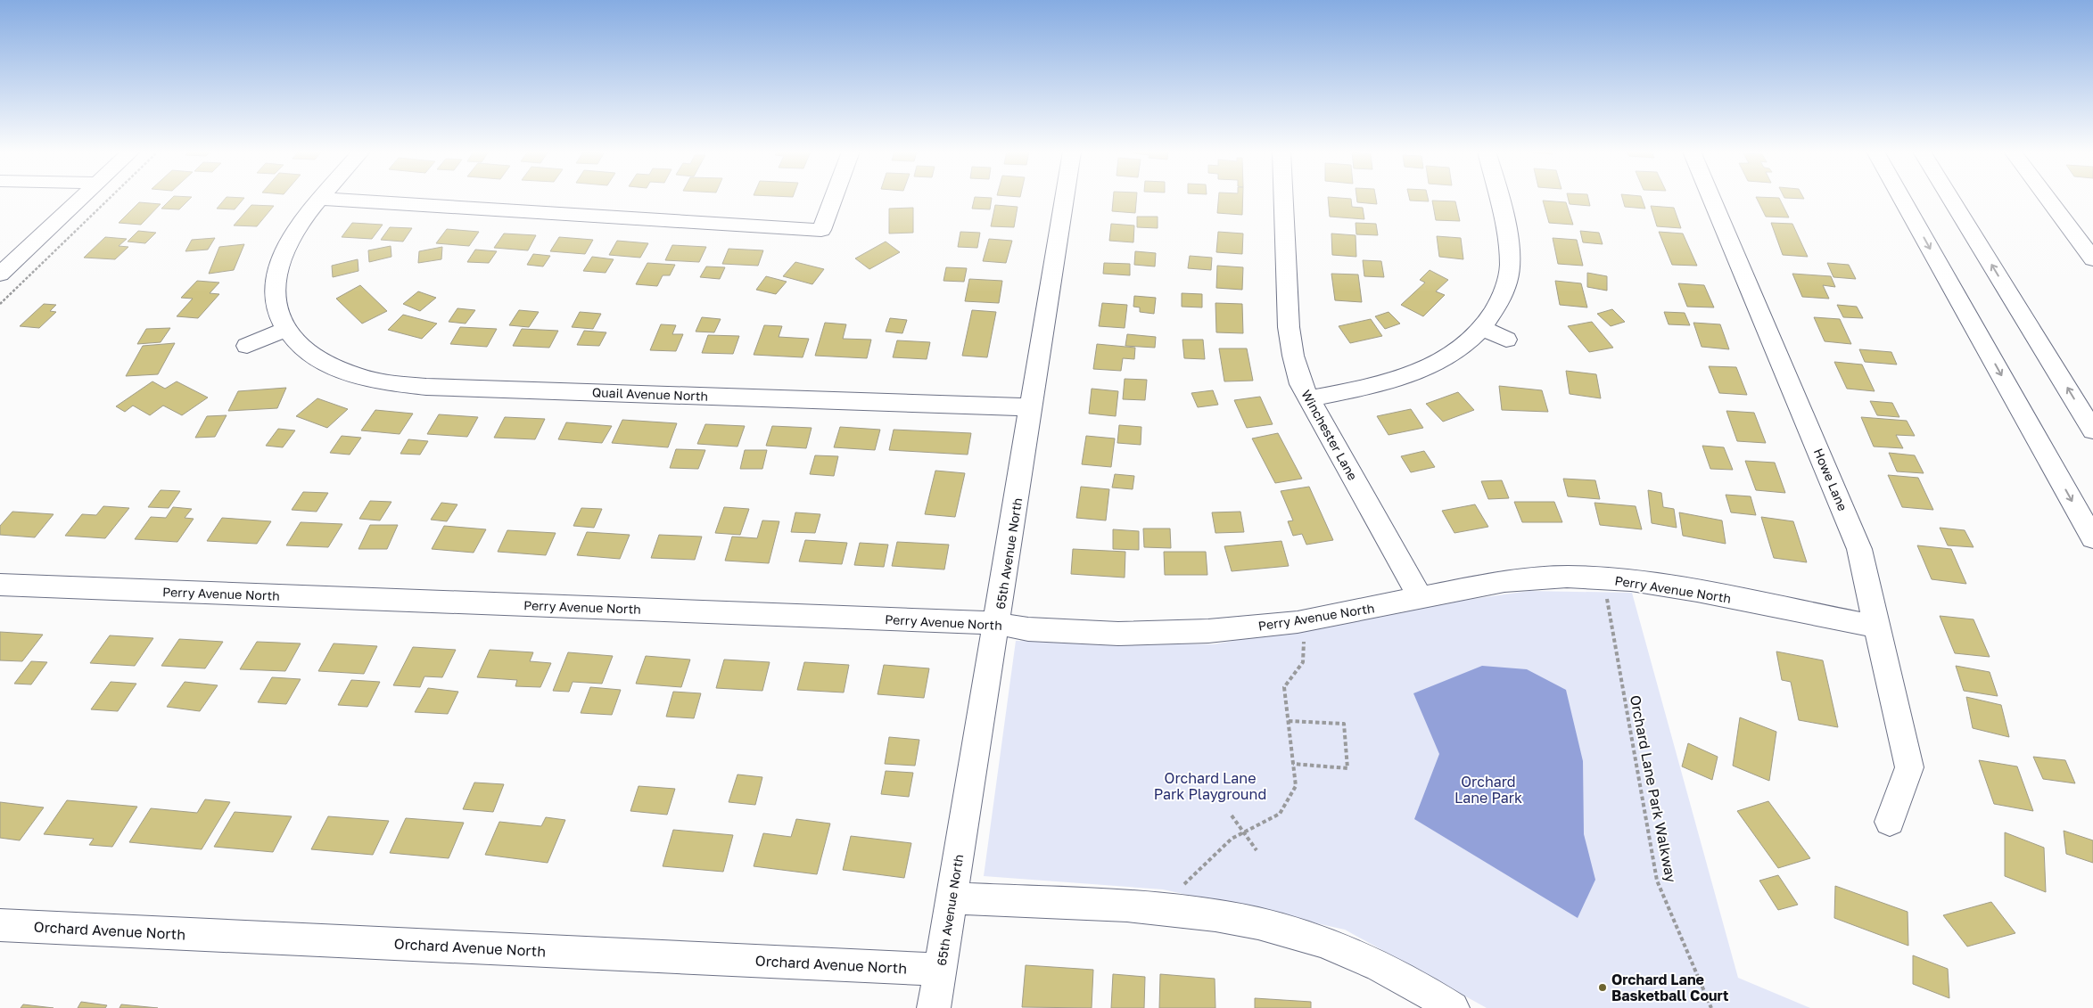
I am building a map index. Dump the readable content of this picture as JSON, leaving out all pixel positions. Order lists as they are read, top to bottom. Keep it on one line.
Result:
{"streets":{"main road":["Quail Avenue North","Winchester Lane","Howe Lane","65th Avenue North","Perry Avenue North","Orchard Avenue North"],"path":["Orchard Lane Park Walkway"]},"crossings":[["Quail Avenue North","65th Avenue North"],["Winchester Lane","Perry Avenue North"],["Howe Lane","Perry Avenue North"],["65th Avenue North","Perry Avenue North"],["65th Avenue North","Orchard Avenue North"]],"parks":["Orchard Lane Park Playground","Orchard Lane Park"],"places":["Orchard Lane Basketball Court"]}
